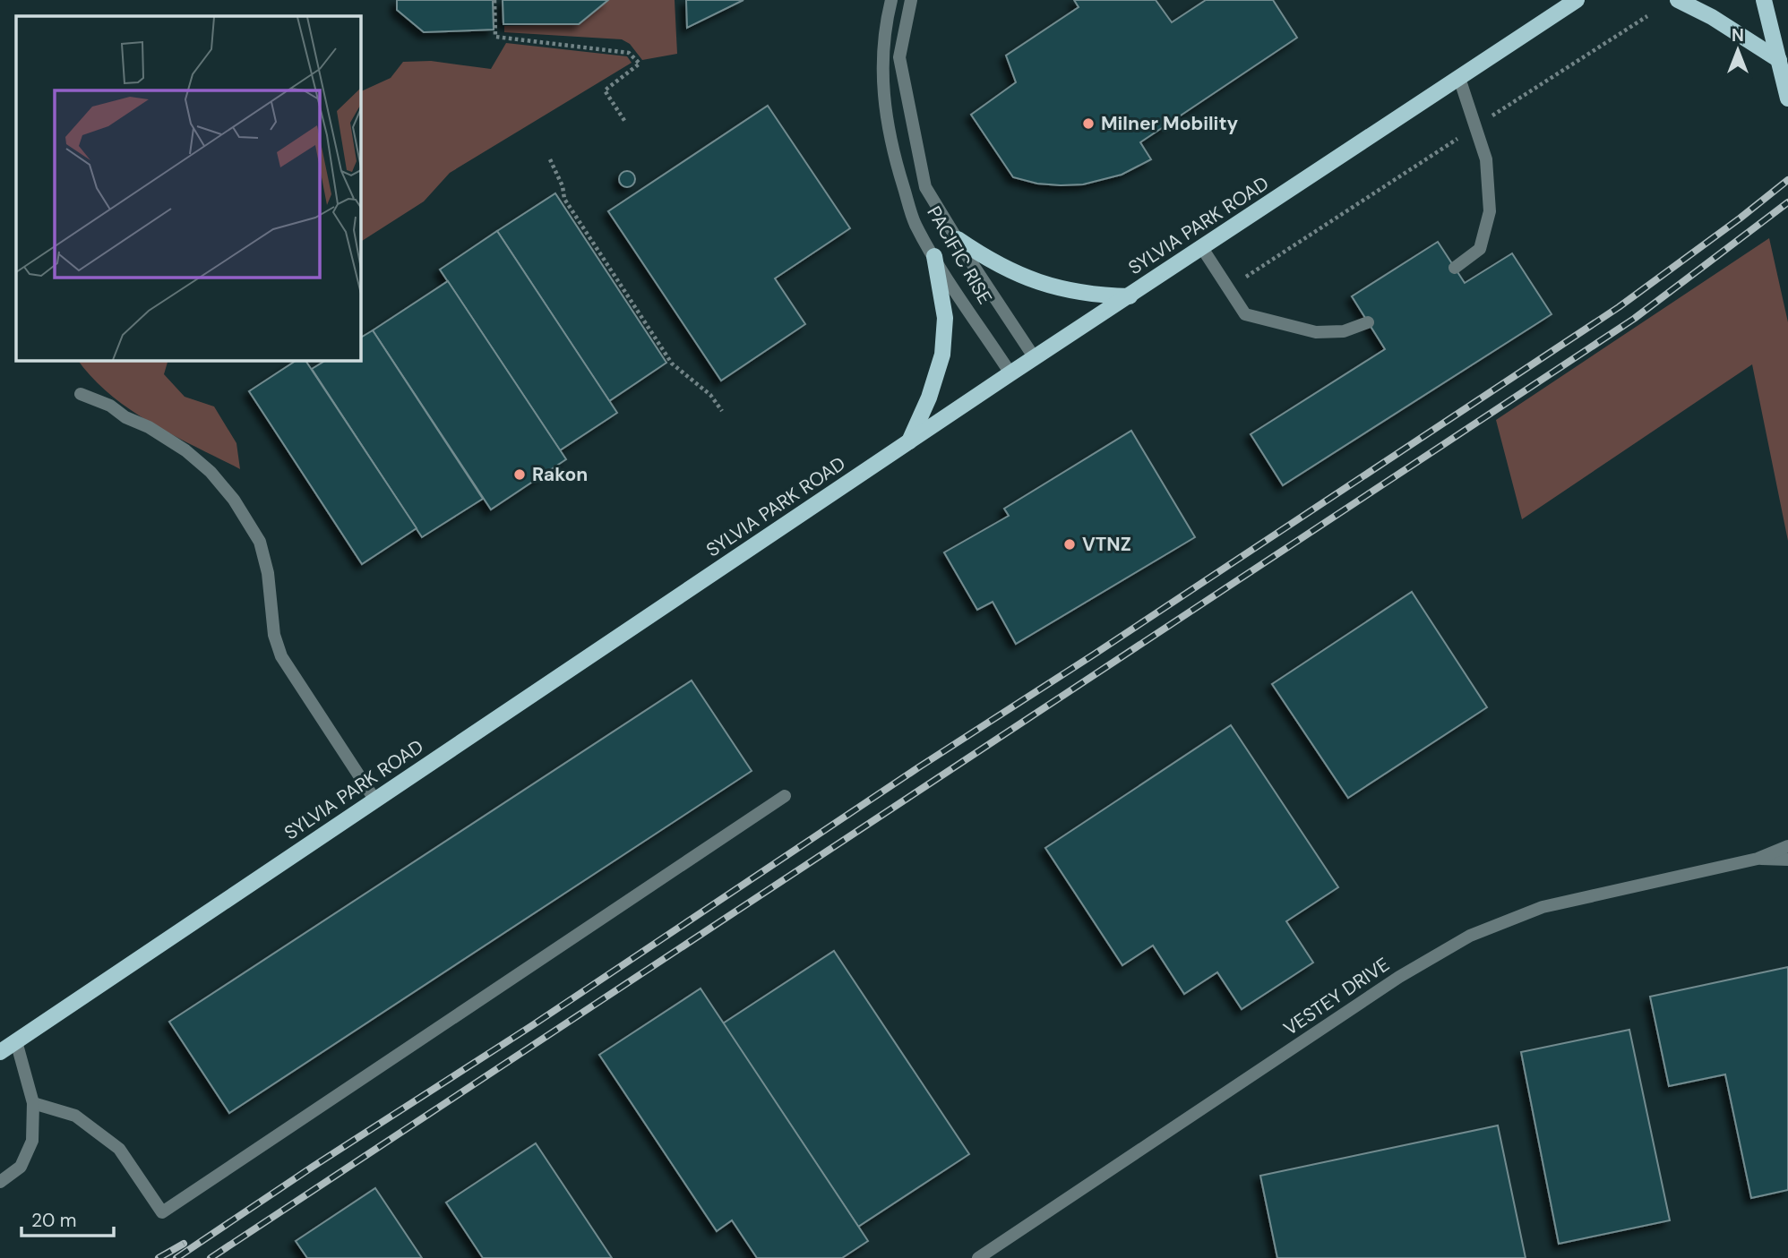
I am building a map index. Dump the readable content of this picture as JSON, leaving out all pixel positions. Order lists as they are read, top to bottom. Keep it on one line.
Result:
{"streets":{"main road":["SYLVIA PARK ROAD"],"street":["PACIFIC RISE","VESTEY DRIVE"]},"crossings":[["SYLVIA PARK ROAD","PACIFIC RISE"]],"places":["Milner Mobility","Rakon","VTNZ"],"scale_bar":"20 m","north":"top"}
